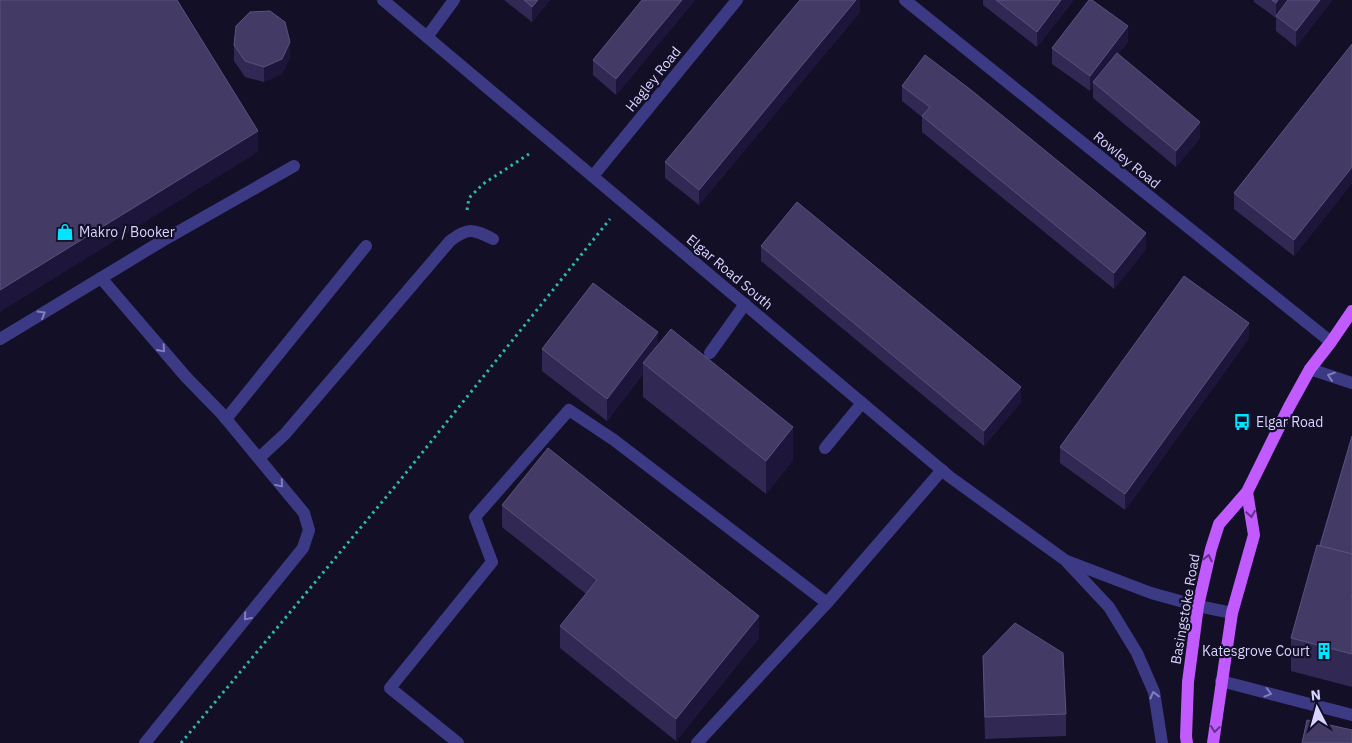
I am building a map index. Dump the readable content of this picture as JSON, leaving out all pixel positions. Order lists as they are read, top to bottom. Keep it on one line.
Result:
{"streets":{"main road":["Basingstoke Road"],"street":["Hagley Road","Rowley Road","Elgar Road South"]},"crossings":[["Hagley Road","Elgar Road South"],["Rowley Road","Basingstoke Road"],["Elgar Road South","Basingstoke Road"]],"places":{"shop":["Makro / Booker"],"bus stop":["Elgar Road"],"building":["Katesgrove Court"]},"north":"top"}
